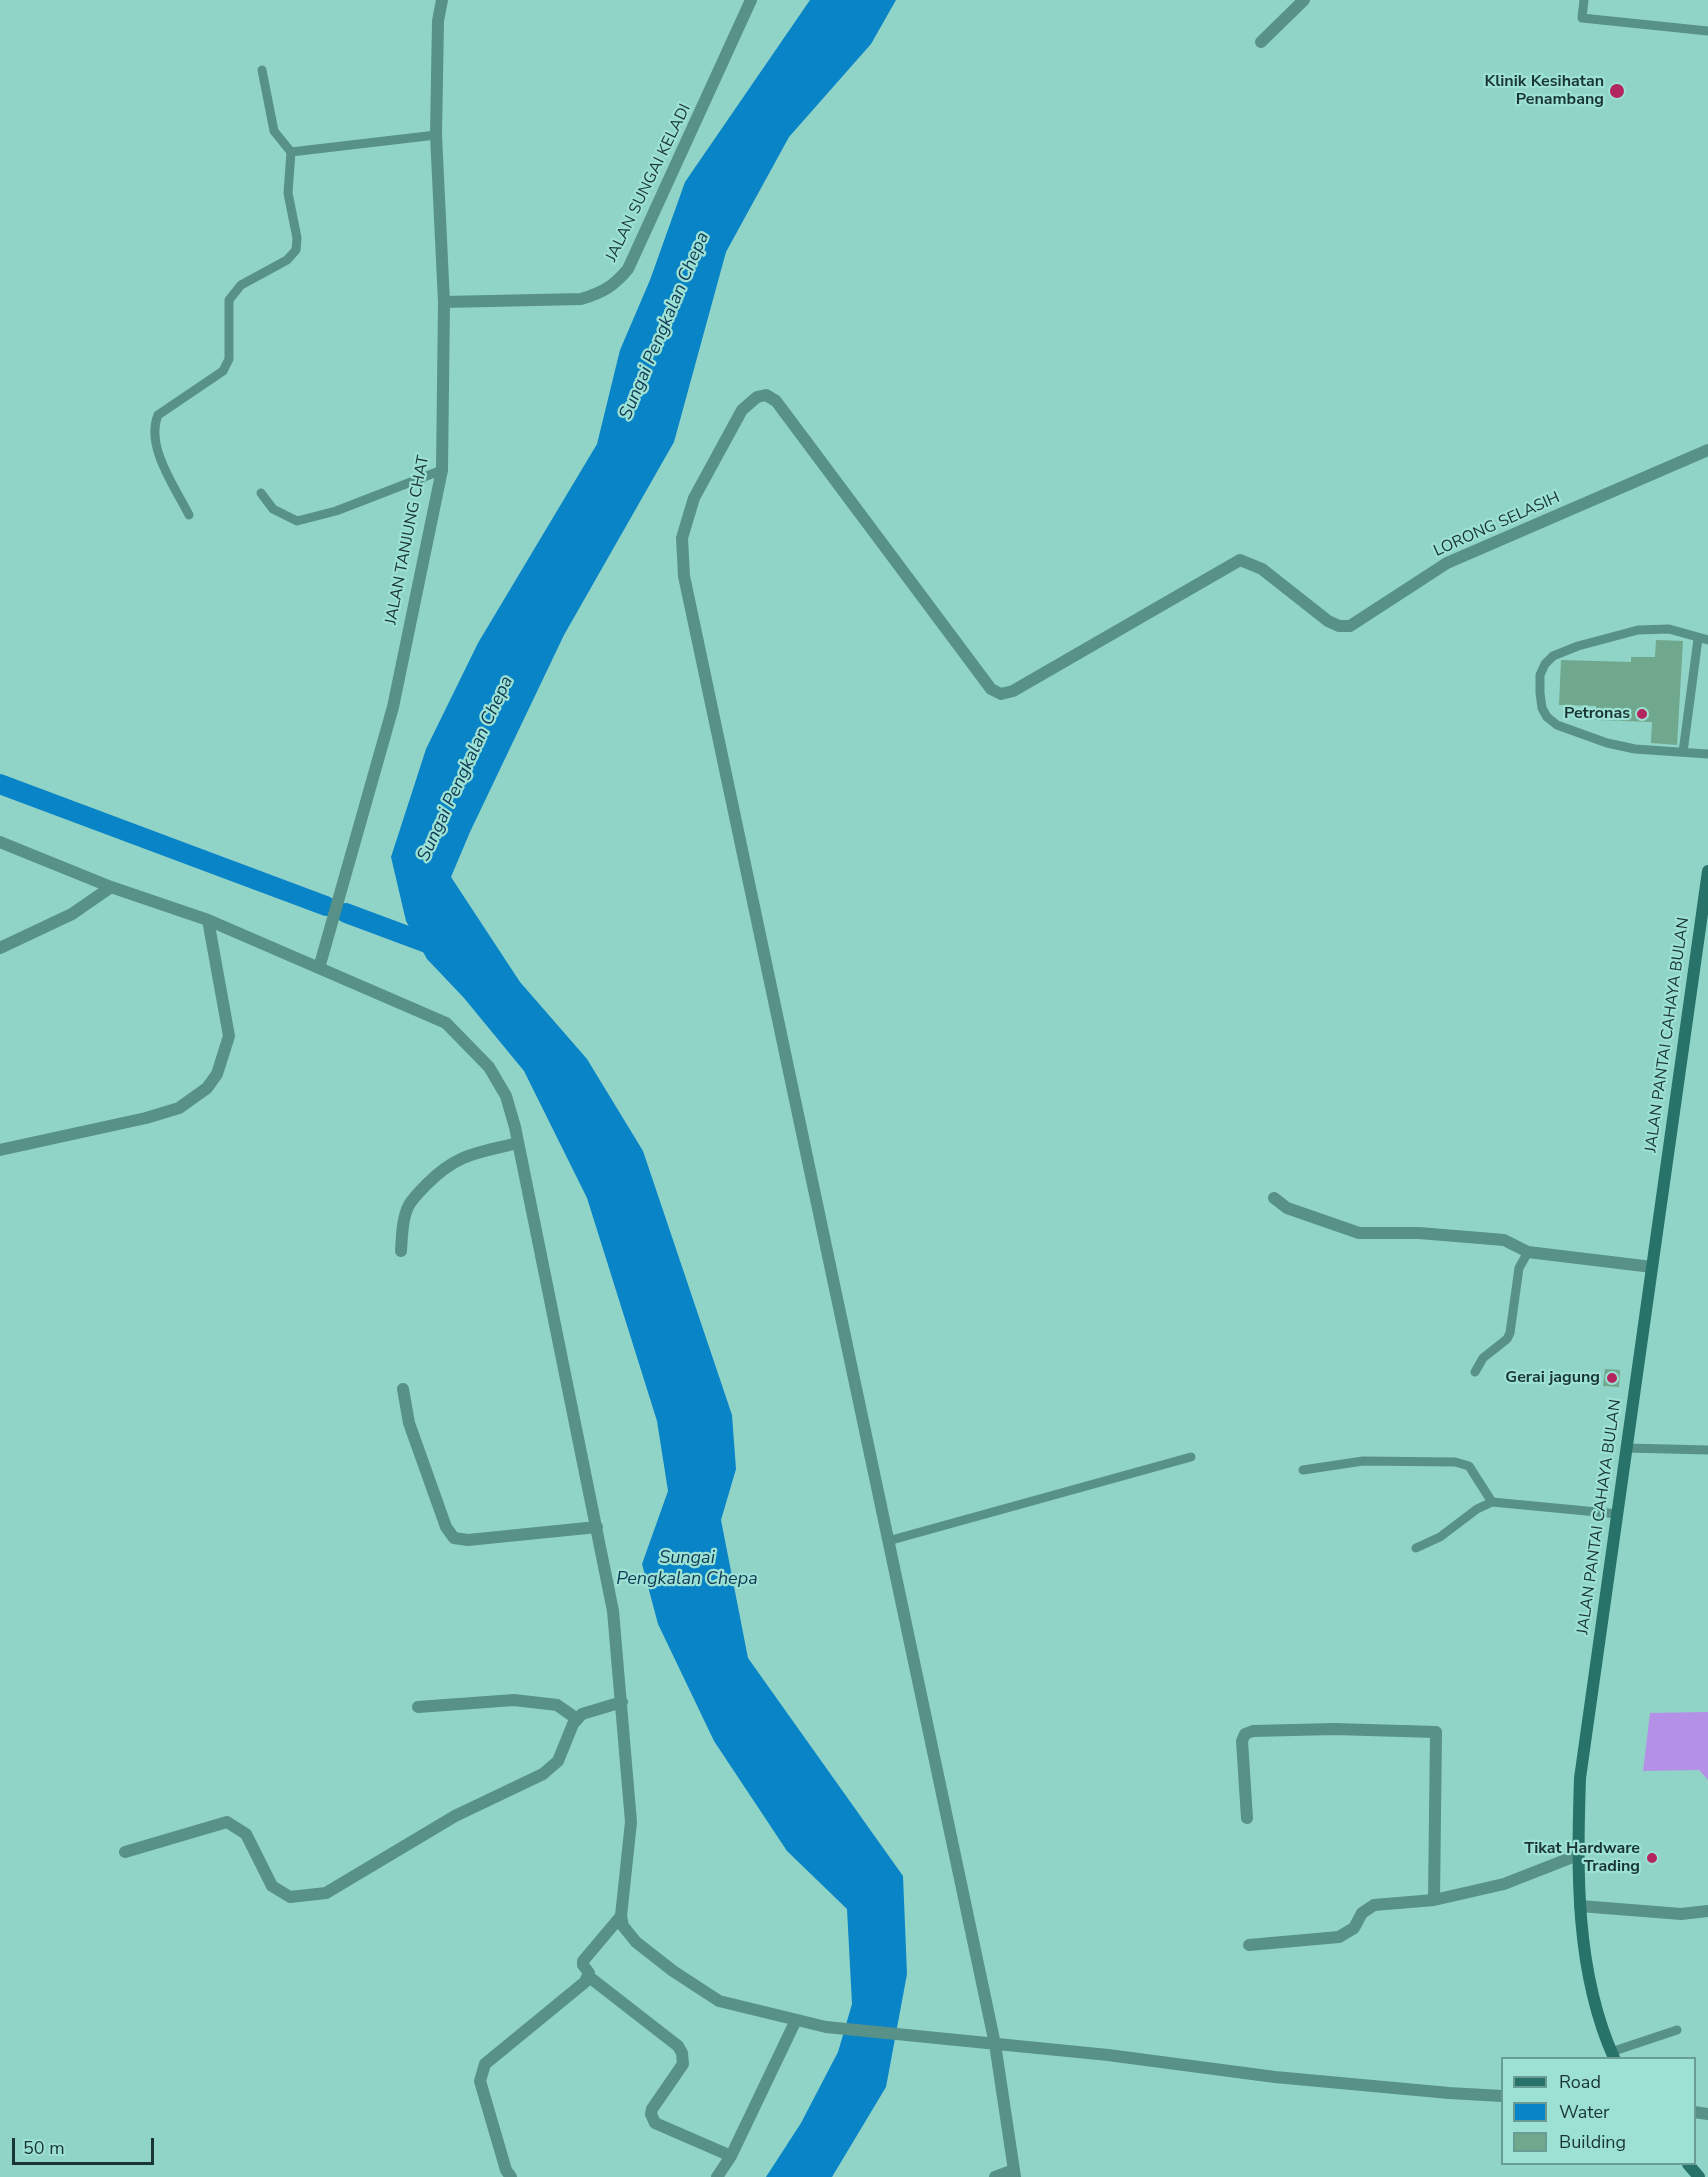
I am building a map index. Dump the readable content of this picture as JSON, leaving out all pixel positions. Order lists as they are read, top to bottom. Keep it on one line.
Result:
{"streets":{"main road":["JALAN PANTAI CAHAYA BULAN"],"street":["JALAN SUNGAI KELADI","LORONG SELASIH","JALAN TANJUNG CHAT"]},"crossings":[["JALAN SUNGAI KELADI","JALAN TANJUNG CHAT"]],"water":["Sungai Pengkalan Chepa"],"places":["Klinik Kesihatan Penambang","Petronas","Gerai jagung","Tikat Hardware Trading"],"legend":["Road","Water","Building"],"scale_bar":"50 m"}
